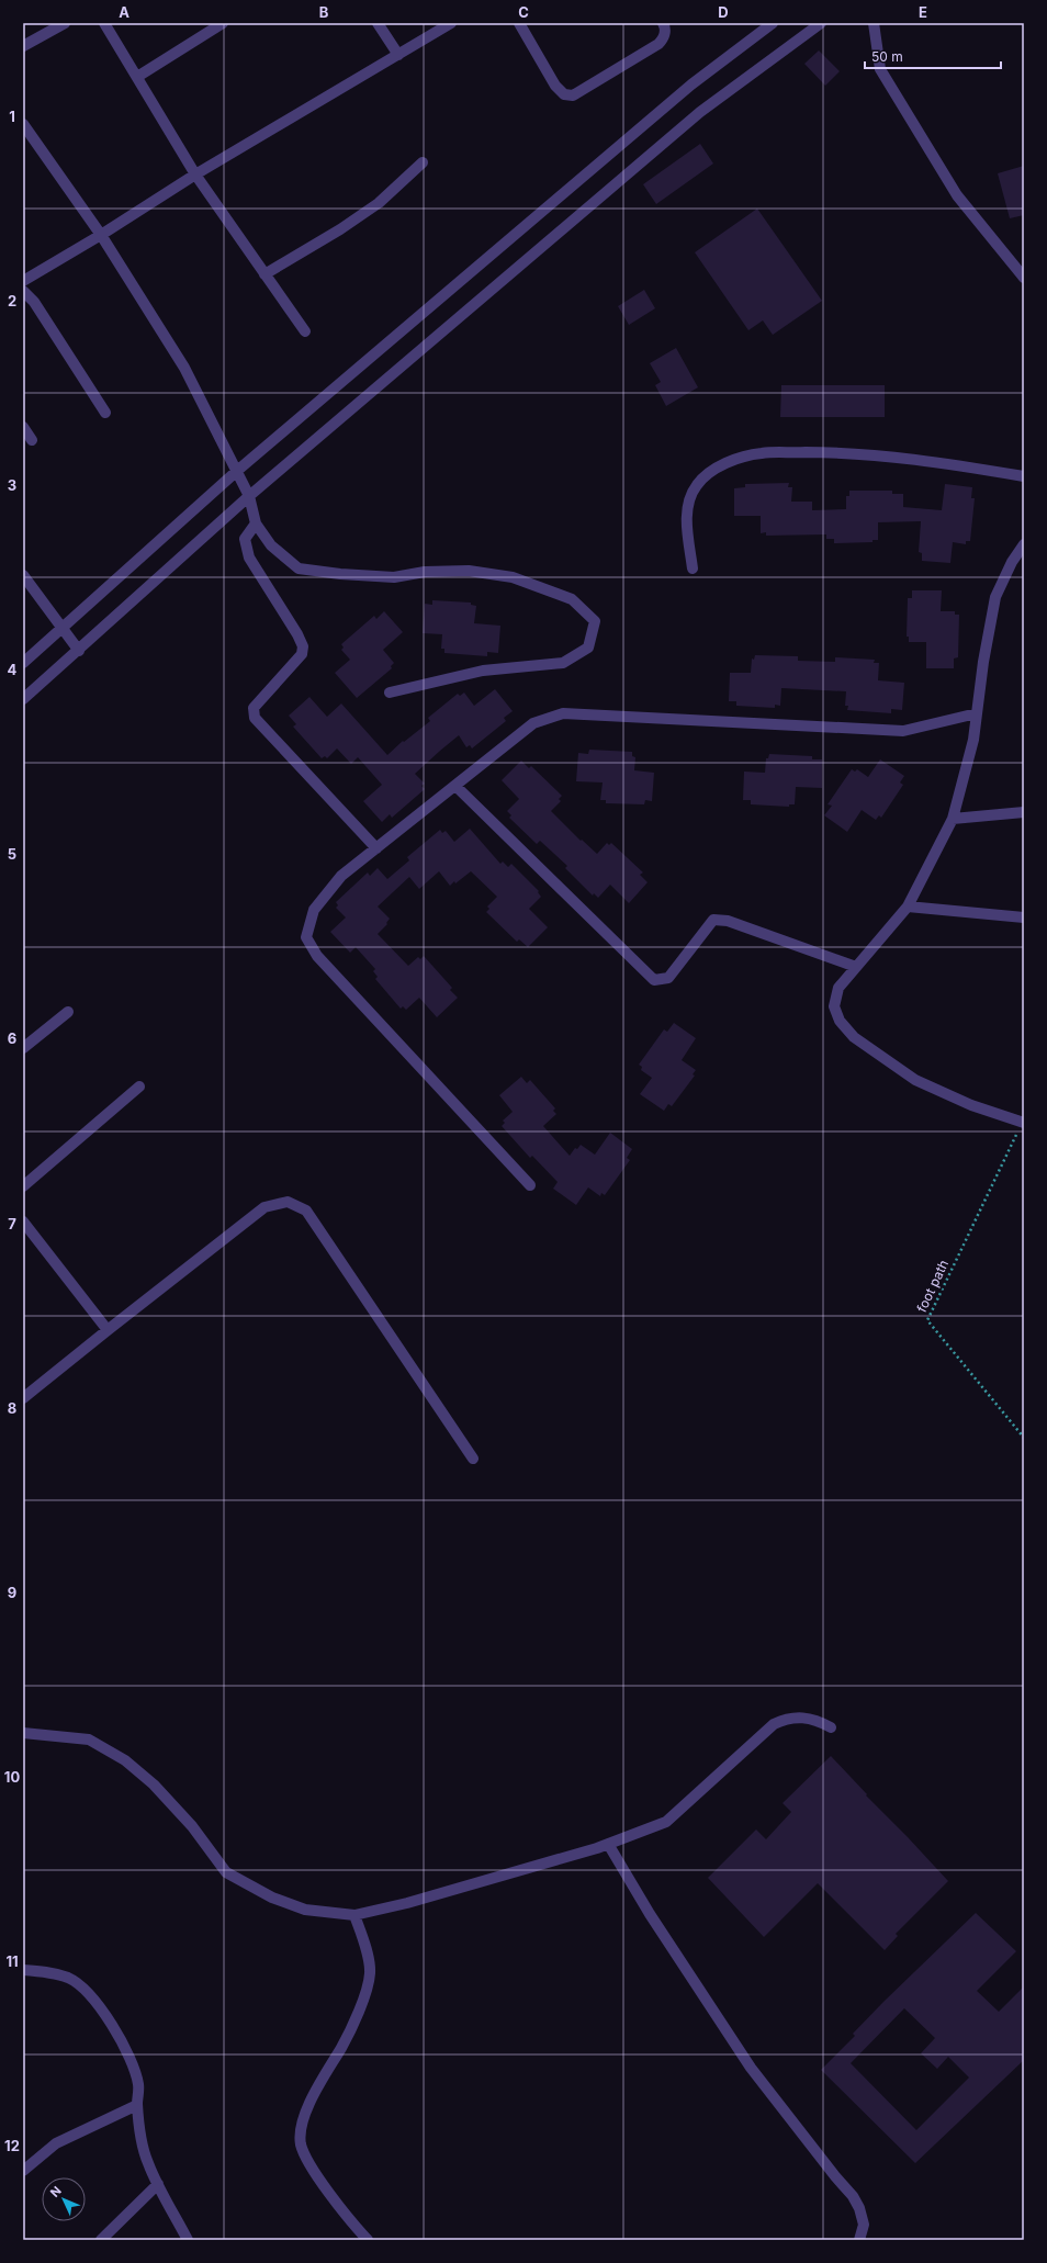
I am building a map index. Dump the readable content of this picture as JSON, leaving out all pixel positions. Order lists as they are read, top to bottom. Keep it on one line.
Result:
{"streets":{"path":["foot path"]},"scale_bar":"50 m","north":"top left","grid":{"columns":["A","B","C","D","E"],"rows":["1","2","3","4","5","6","7","8","9","10","11","12"]}}
